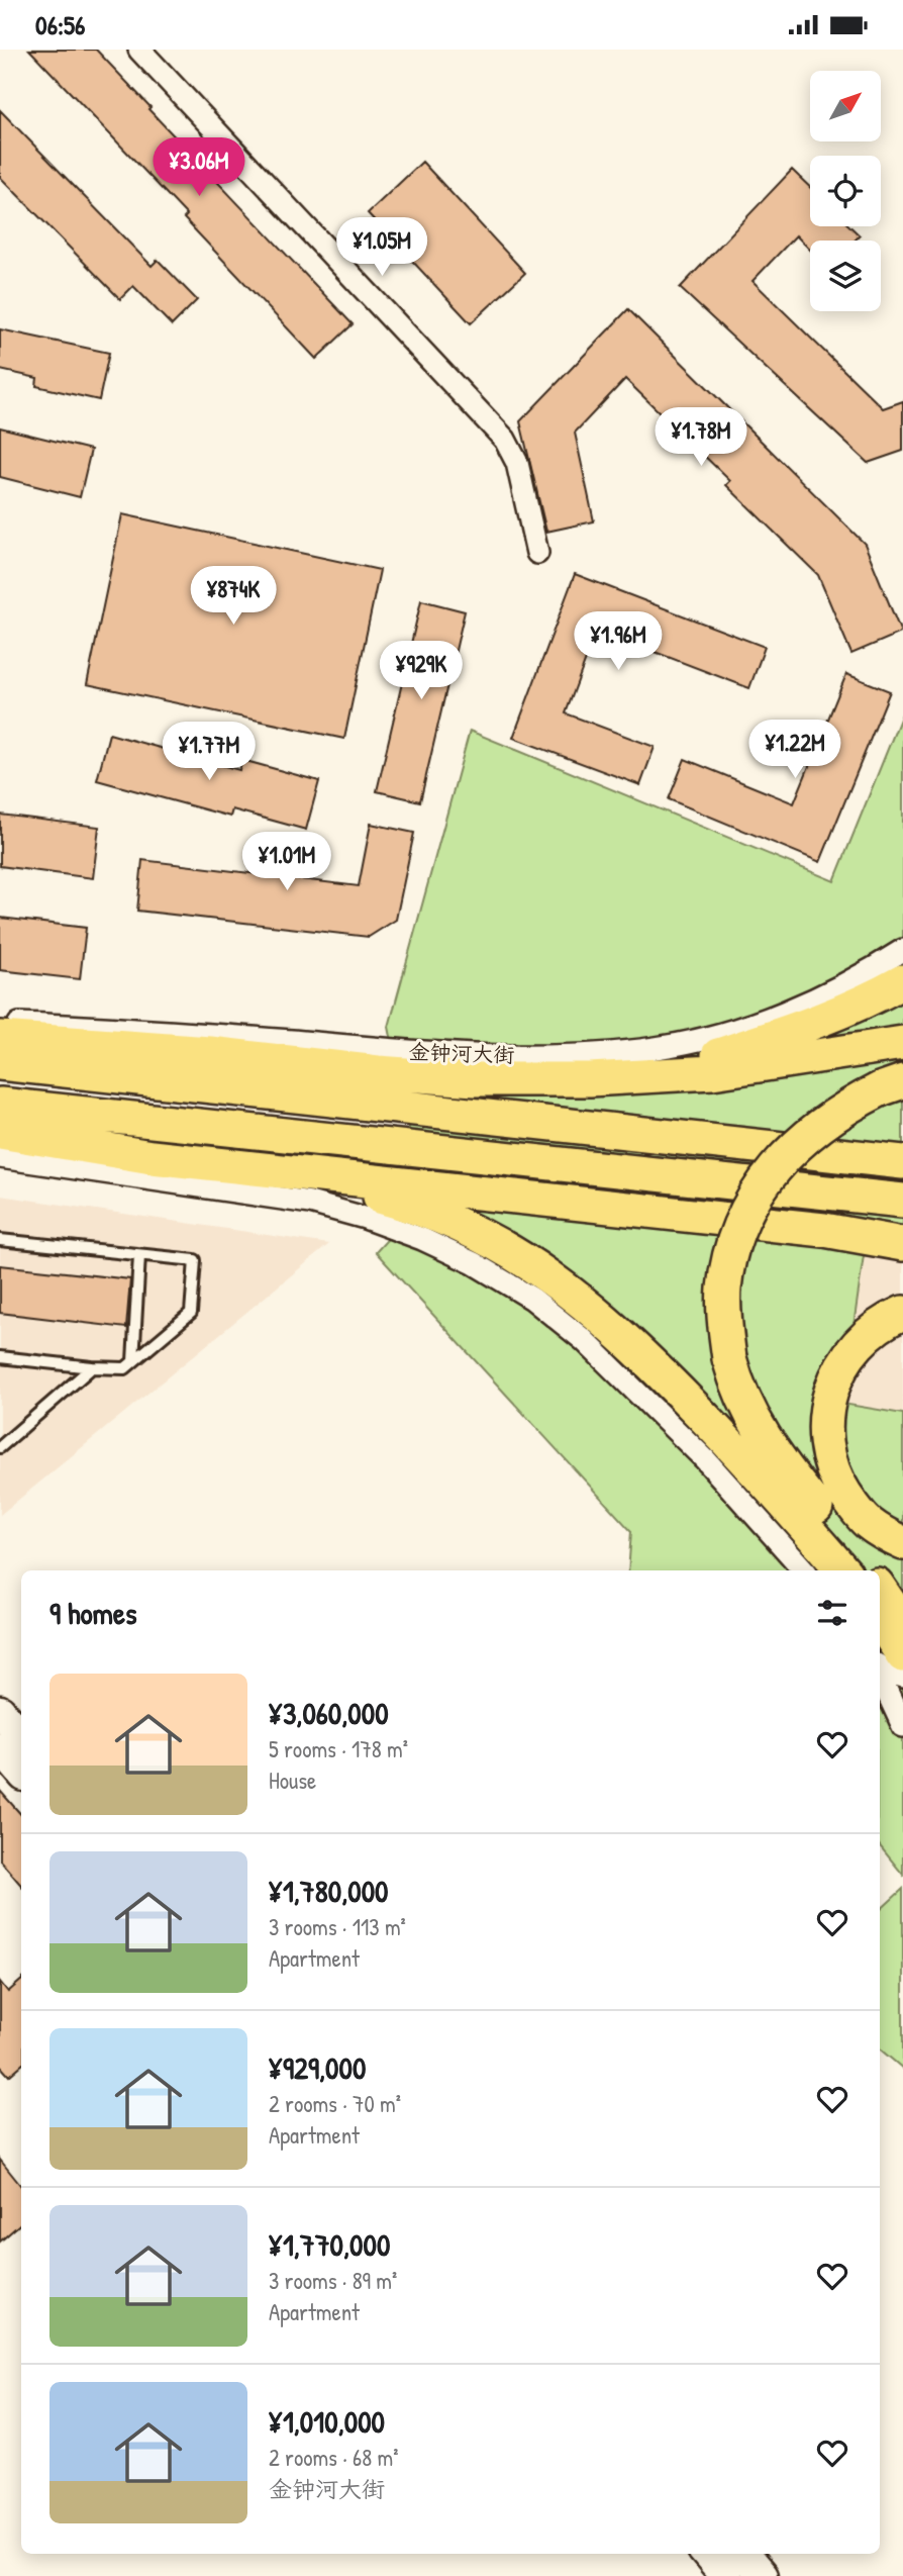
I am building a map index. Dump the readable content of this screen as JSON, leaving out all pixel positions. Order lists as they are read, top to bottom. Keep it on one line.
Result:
{"streets":{"street":["金钟河大街"]},"north":"top right","page":{"status":"06:56","price":["¥3.06M","¥1.05M","¥1.78M","¥874K","¥1.96M","¥929K","¥1.22M","¥1.77M","¥1.01M"],"heading":"9 homes","list":[{"name":"¥3,060,000","note":"5 rooms · 178 m² · House"},{"name":"¥1,780,000","note":"3 rooms · 113 m² · Apartment"},{"name":"¥929,000","note":"2 rooms · 70 m² · Apartment"},{"name":"¥1,770,000","note":"3 rooms · 89 m² · Apartment"},{"name":"¥1,010,000","note":"2 rooms · 68 m² · 金钟河大街"}]}}
